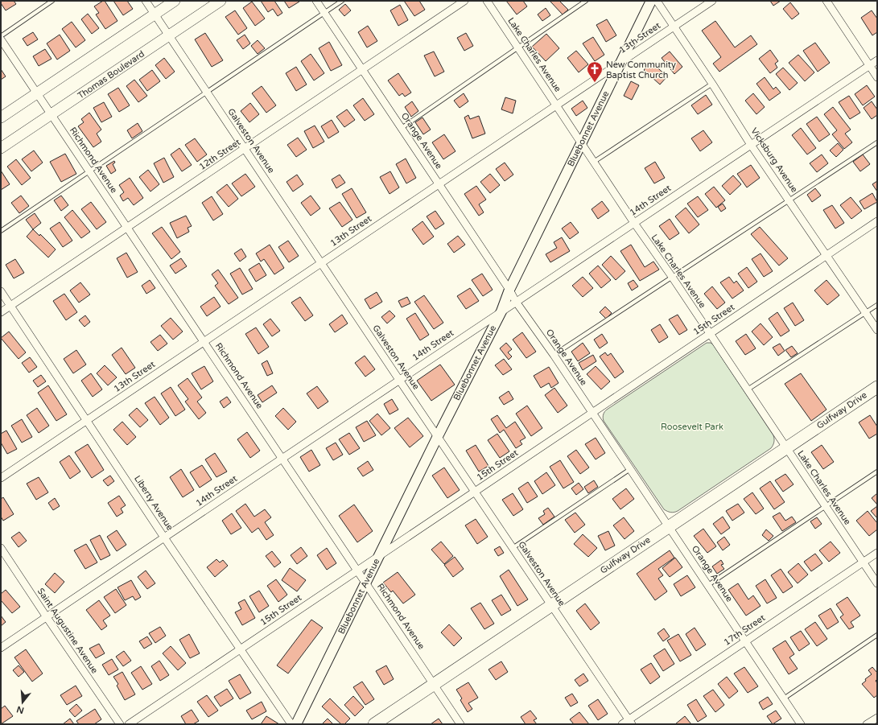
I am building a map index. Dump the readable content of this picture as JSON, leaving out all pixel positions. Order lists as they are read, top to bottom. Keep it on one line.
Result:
{"streets":{"main road":["Thomas Boulevard","Gulfway Drive"],"street":["13th Street","Lake Charles Avenue","Bluebonnet Avenue","Galveston Avenue","Orange Avenue","12th Street","Richmond Avenue","Vicksburg Avenue","14th Street","15th Street","Liberty Avenue","17th Street","Saint Augustine Avenue"]},"crossings":[["13th Street","Lake Charles Avenue"],["13th Street","Bluebonnet Avenue"],["13th Street","Galveston Avenue"],["13th Street","Orange Avenue"],["13th Street","Richmond Avenue"],["13th Street","Vicksburg Avenue"],["13th Street","Liberty Avenue"],["Lake Charles Avenue","Bluebonnet Avenue"],["Lake Charles Avenue","14th Street"],["Lake Charles Avenue","15th Street"],["Lake Charles Avenue","Gulfway Drive"],["Lake Charles Avenue","17th Street"],["Thomas Boulevard","Galveston Avenue"],["Thomas Boulevard","Richmond Avenue"],["Bluebonnet Avenue","Galveston Avenue"],["Bluebonnet Avenue","Orange Avenue"],["Bluebonnet Avenue","Richmond Avenue"],["Bluebonnet Avenue","14th Street"],["Bluebonnet Avenue","15th Street"],["Galveston Avenue","12th Street"],["Galveston Avenue","14th Street"],["Galveston Avenue","15th Street"],["Galveston Avenue","Gulfway Drive"],["Galveston Avenue","17th Street"],["Orange Avenue","12th Street"],["Orange Avenue","14th Street"],["Orange Avenue","15th Street"],["Orange Avenue","Gulfway Drive"],["Orange Avenue","17th Street"],["12th Street","Richmond Avenue"],["12th Street","Liberty Avenue"],["Richmond Avenue","14th Street"],["Richmond Avenue","15th Street"],["Richmond Avenue","Gulfway Drive"],["Vicksburg Avenue","14th Street"],["Vicksburg Avenue","15th Street"],["14th Street","Liberty Avenue"],["14th Street","Saint Augustine Avenue"],["15th Street","Liberty Avenue"]],"parks":["Roosevelt Park"],"places":{"church":["New Community Baptist Church"]},"north":"bottom"}
